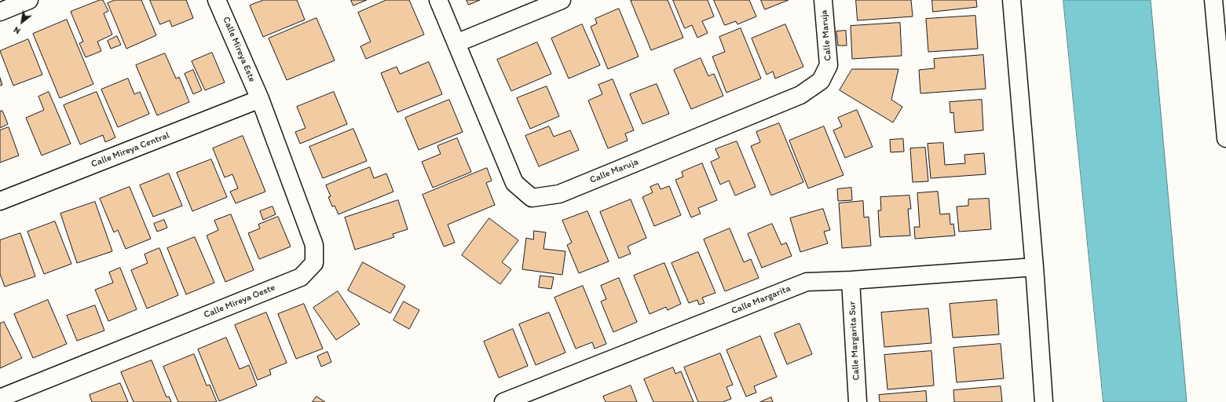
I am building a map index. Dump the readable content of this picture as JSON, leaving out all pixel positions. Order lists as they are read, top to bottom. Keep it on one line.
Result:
{"streets":{"street":["Calle Maruja","Calle Mireya Este","Calle Mireya Central","Calle Margarita","Calle Mireya Oeste","Calle Margarita Sur"]},"crossings":[["Calle Mireya Este","Calle Mireya Central"],["Calle Mireya Este","Calle Mireya Oeste"],["Calle Mireya Central","Calle Mireya Oeste"],["Calle Margarita","Calle Margarita Sur"]],"north":"bottom left"}
